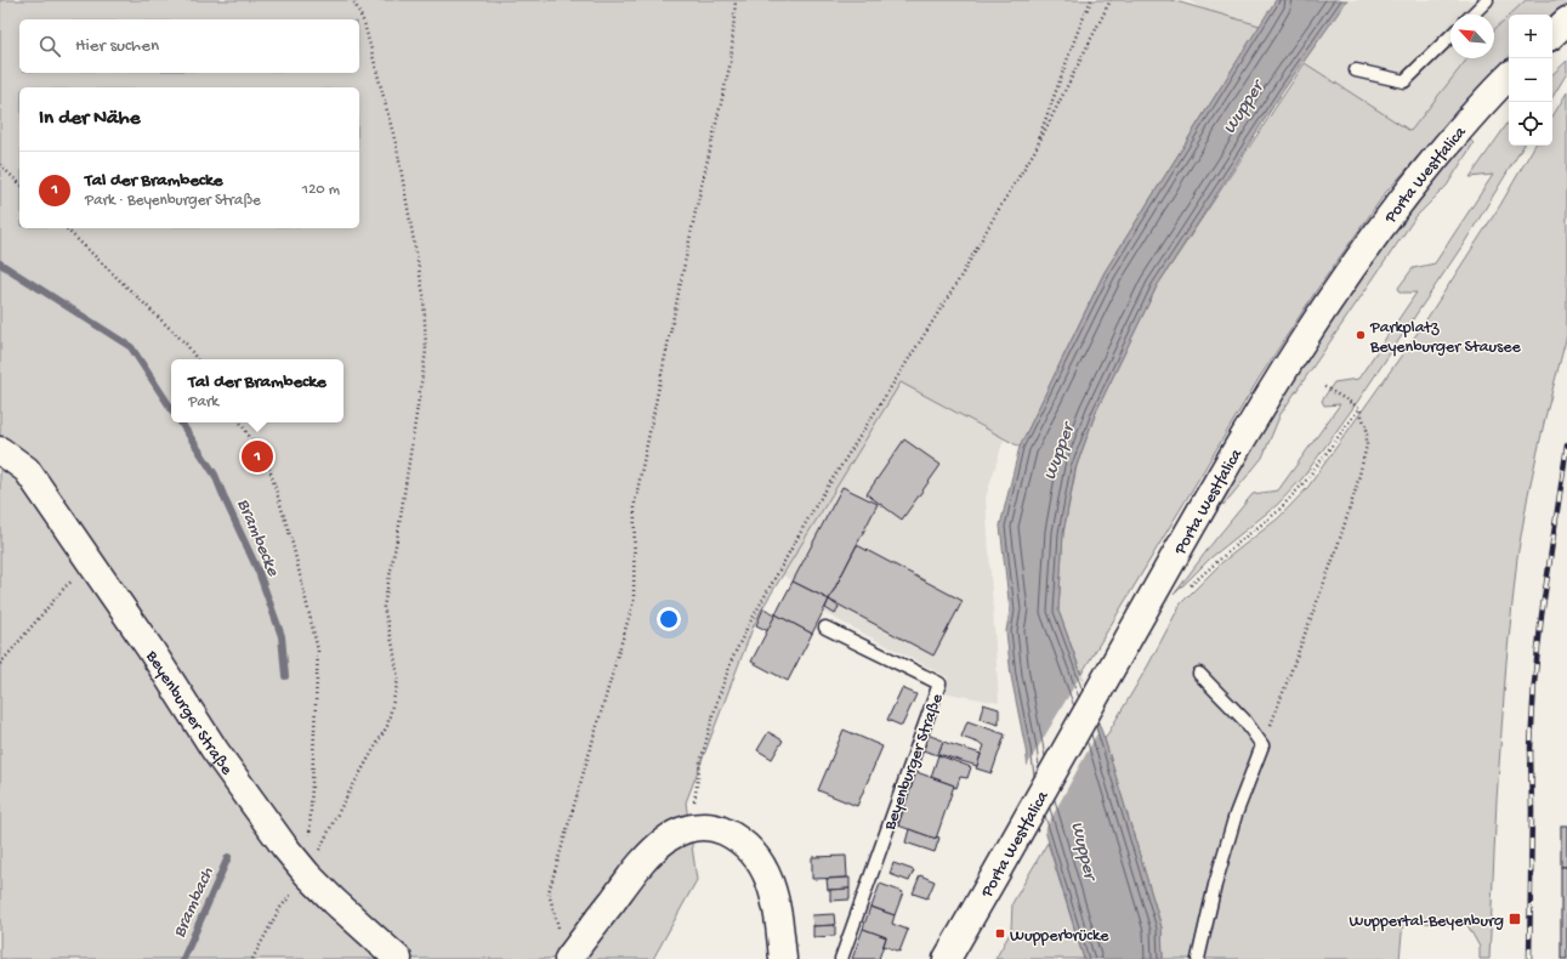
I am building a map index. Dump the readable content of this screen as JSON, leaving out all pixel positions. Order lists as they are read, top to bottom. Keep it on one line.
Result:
{"streets":{"main road":["Porta Westfalica","Beyenburger Straße"]},"water":["Wupper","Brambecke","Brambach"],"places":{"other":["Parkplatz Beyenburger Stausee"],"transit":["Wuppertal-Beyenburg","Wupperbrücke"]},"north":"top left","page":{"map_buttons":["+","−"],"search":"Hier suchen","heading":"In der Nähe","list":[{"mark":"1","name":"Tal der Brambecke","note":"Park · Beyenburger Straße","value":"120 m"}],"popup":["Tal der Brambecke","Park"],"pins":"1"}}
